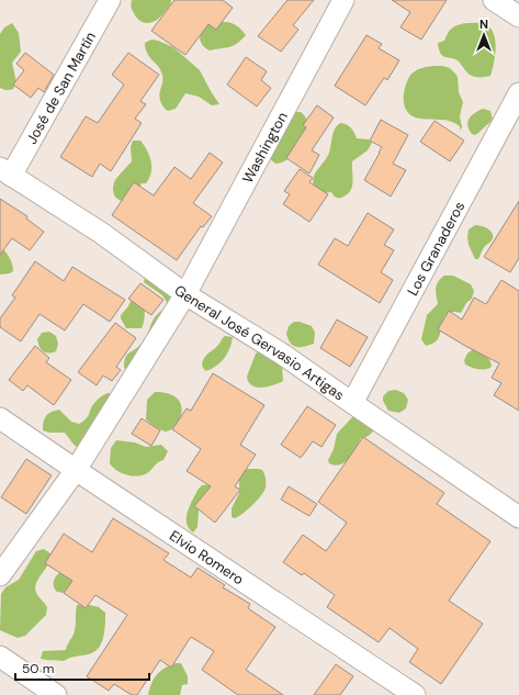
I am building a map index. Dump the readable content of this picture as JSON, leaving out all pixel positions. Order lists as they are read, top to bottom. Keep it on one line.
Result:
{"streets":{"street":["José de San Martín","Washington","Los Granaderos","General José Gervasio Artigas","Elvio Romero"]},"crossings":[["José de San Martín","General José Gervasio Artigas"],["Washington","General José Gervasio Artigas"],["Washington","Elvio Romero"],["Los Granaderos","General José Gervasio Artigas"]],"scale_bar":"50 m","north":"top"}
